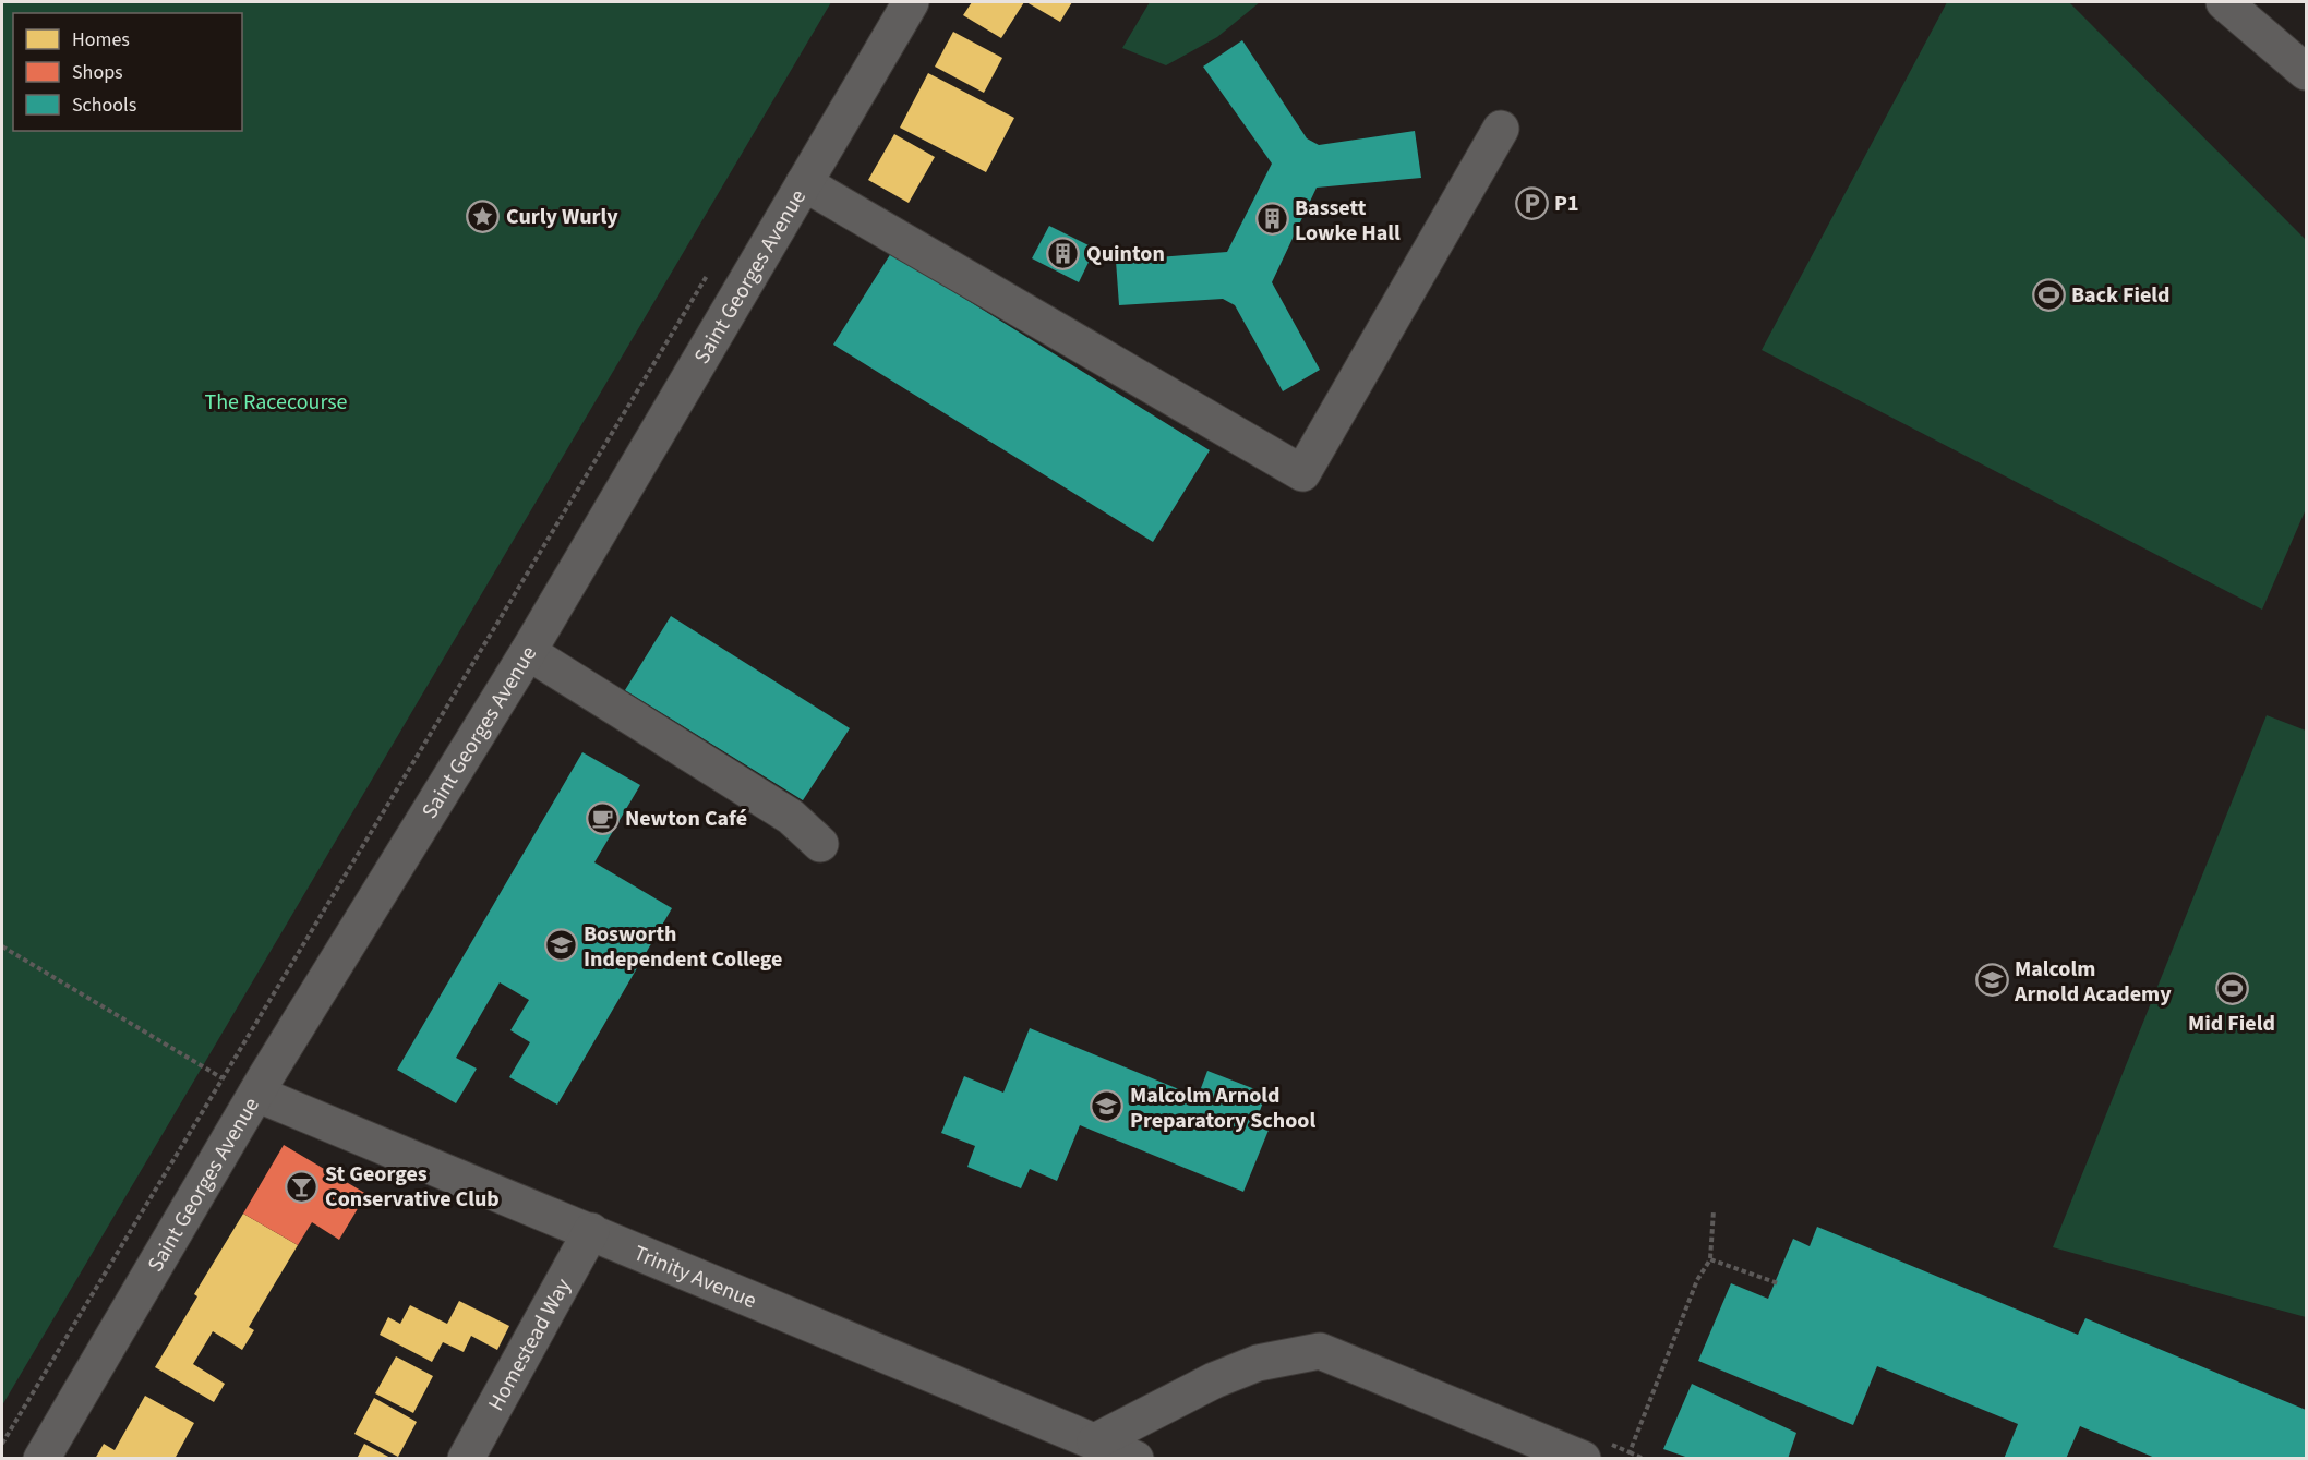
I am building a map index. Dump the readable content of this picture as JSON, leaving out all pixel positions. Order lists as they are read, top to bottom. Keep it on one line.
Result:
{"streets":{"street":["Saint Georges Avenue","Trinity Avenue","Homestead Way"]},"crossings":[["Saint Georges Avenue","Trinity Avenue"],["Trinity Avenue","Homestead Way"]],"parks":["The Racecourse"],"places":{"parking":["P1"],"place":["Curly Wurly"],"building":["Bassett Lowke Hall","Quinton"],"sports":["Back Field","Mid Field"],"cafe":["Newton Café"],"school or university":["Bosworth Independent College","Malcolm Arnold Academy","Malcolm Arnold Preparatory School"],"bar":["St Georges Conservative Club"]},"legend":["Homes","Shops","Schools"]}
